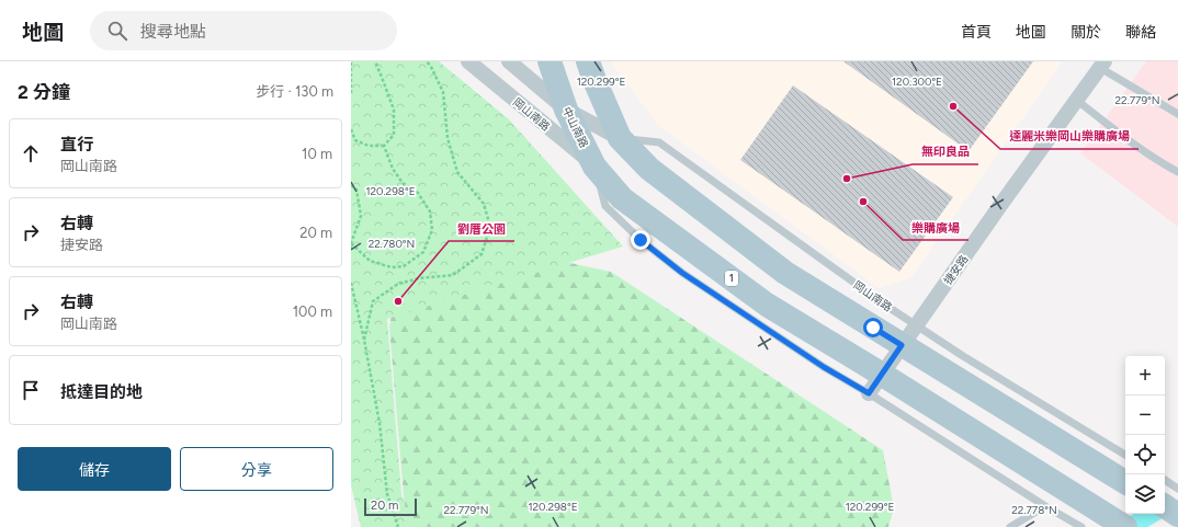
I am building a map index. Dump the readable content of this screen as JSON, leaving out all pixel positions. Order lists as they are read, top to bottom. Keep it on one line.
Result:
{"streets":{"main road":["岡山南路","中山南路","1"],"street":["捷安路"]},"crossings":[["岡山南路","中山南路"],["岡山南路","捷安路"]],"places":["達麗米樂岡山樂購廣場","無印良品","樂購廣場","劉厝公園"],"scale_bar":"20 m","page":{"header":"地圖","search":"搜尋地點","nav":["首頁","地圖","關於","聯絡"],"heading":["2 分鐘","步行 · 130 m"],"list":[["直行","岡山南路","10 m"],["右轉","捷安路","20 m"],["右轉","岡山南路","100 m"],"抵達目的地"],"map_buttons":["+","−"],"buttons":["儲存","分享"],"scale":"20 m"},"coordinates":["120.299°E","120.300°E","22.779°N","120.298°E","22.780°N","22.778°N"]}
